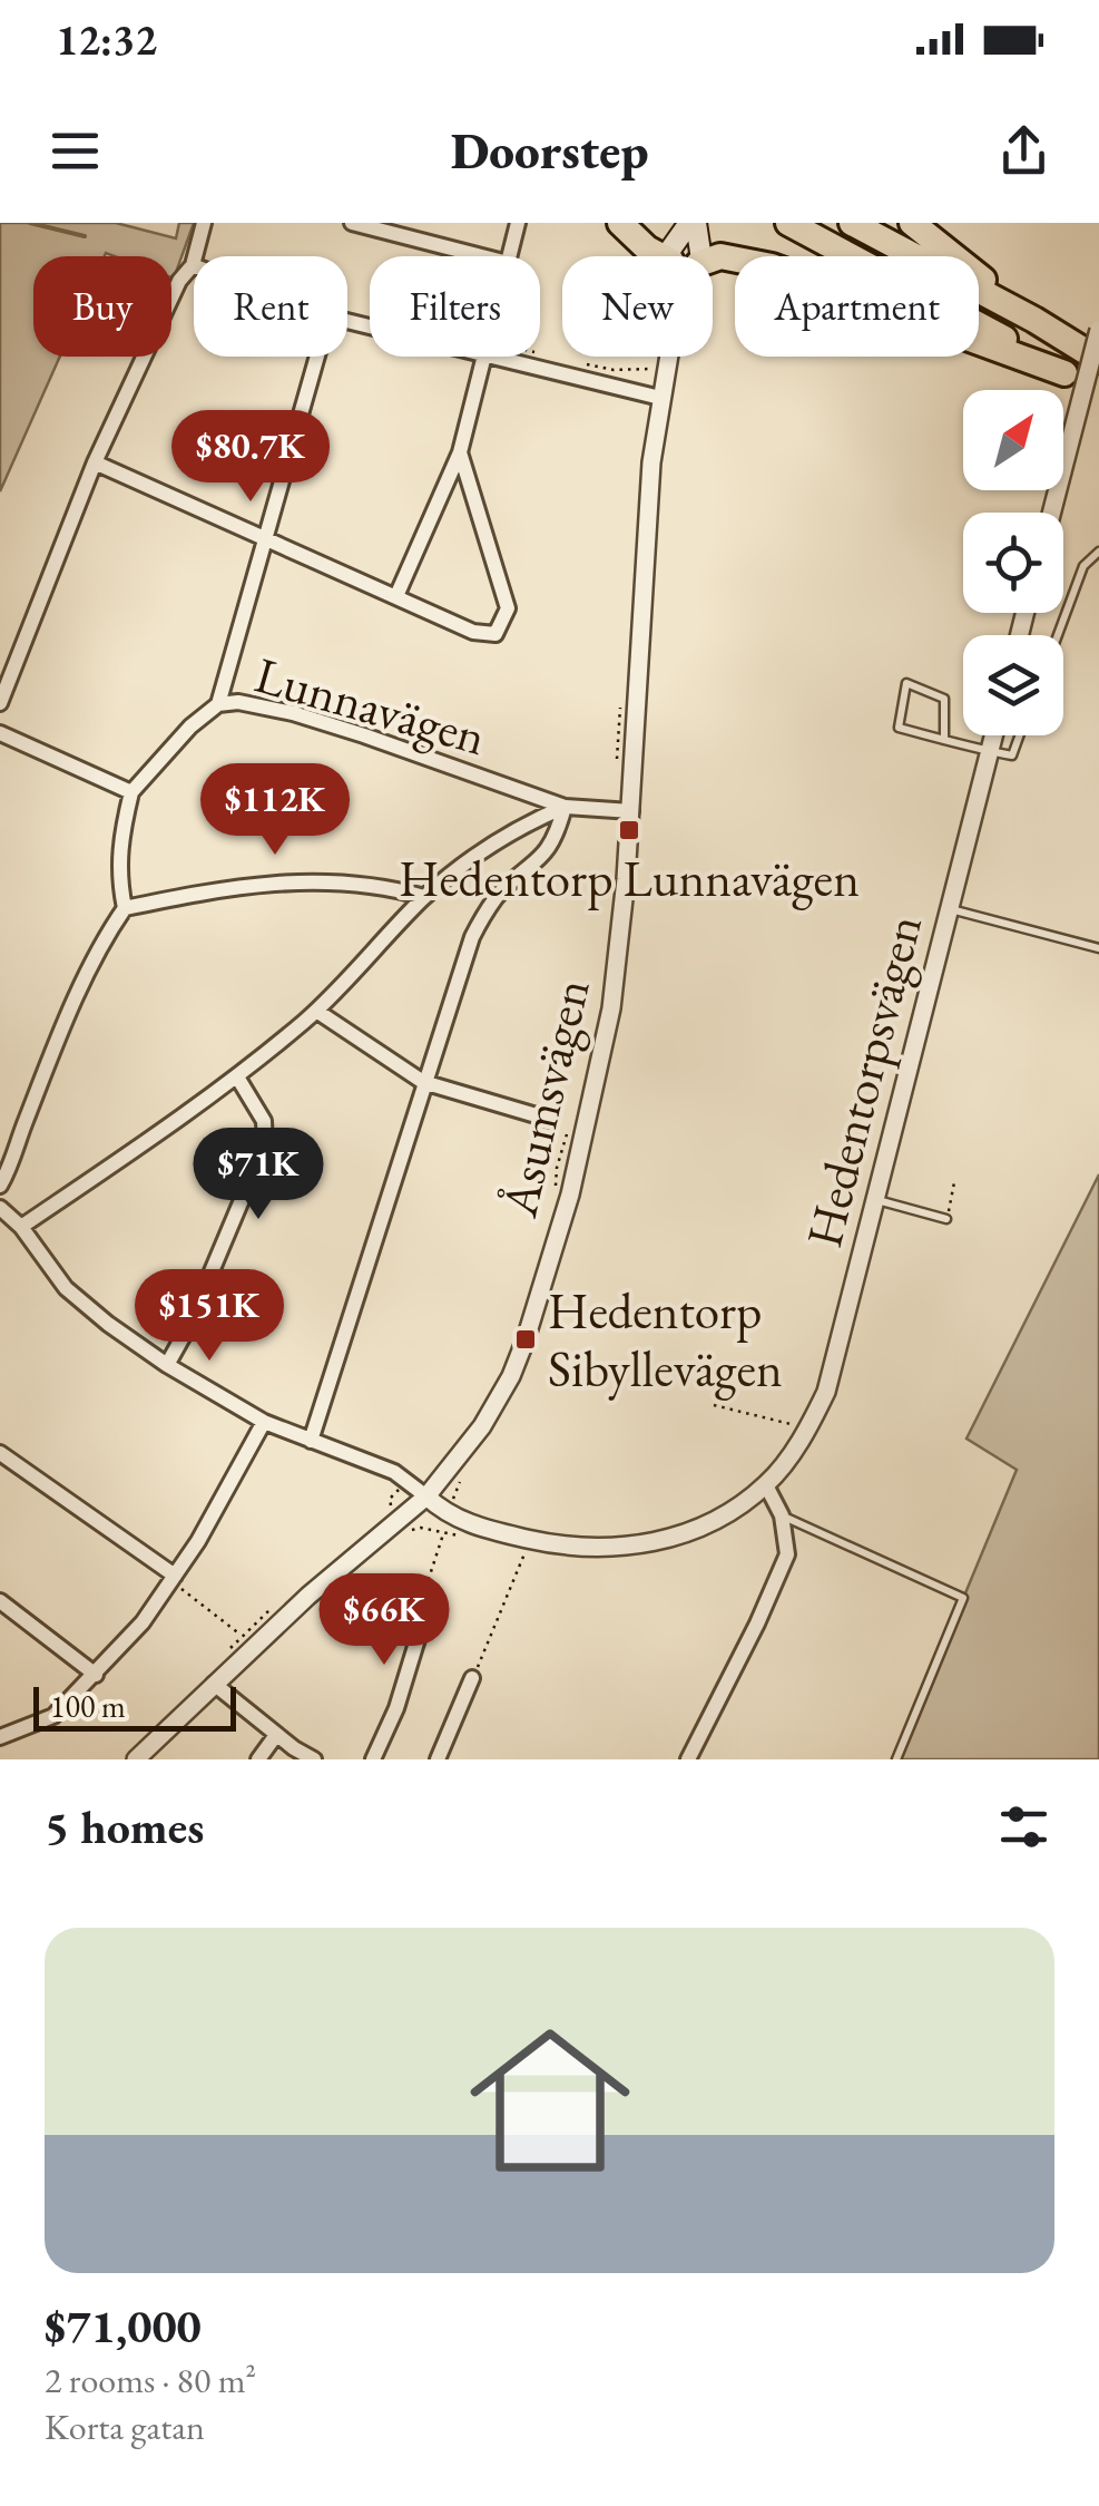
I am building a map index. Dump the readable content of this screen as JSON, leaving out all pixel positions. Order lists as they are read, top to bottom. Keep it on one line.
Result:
{"streets":{"street":["Lunnavägen","Hedentorpsvägen","Åsumsvägen"]},"crossings":[["Lunnavägen","Åsumsvägen"],["Hedentorpsvägen","Åsumsvägen"]],"places":{"transit":["Hedentorp Lunnavägen","Hedentorp Sibyllevägen"]},"scale_bar":"100 m","north":"top right","page":{"status":"12:32","header":"Doorstep","chip":["Buy","Rent","Filters","New","Apartment"],"price":["$80.7K","$112K","$71K","$151K","$66K"],"scale":"100 m","heading":"5 homes","list":[{"name":"$71,000","note":"2 rooms · 80 m² · Korta gatan"}]}}
